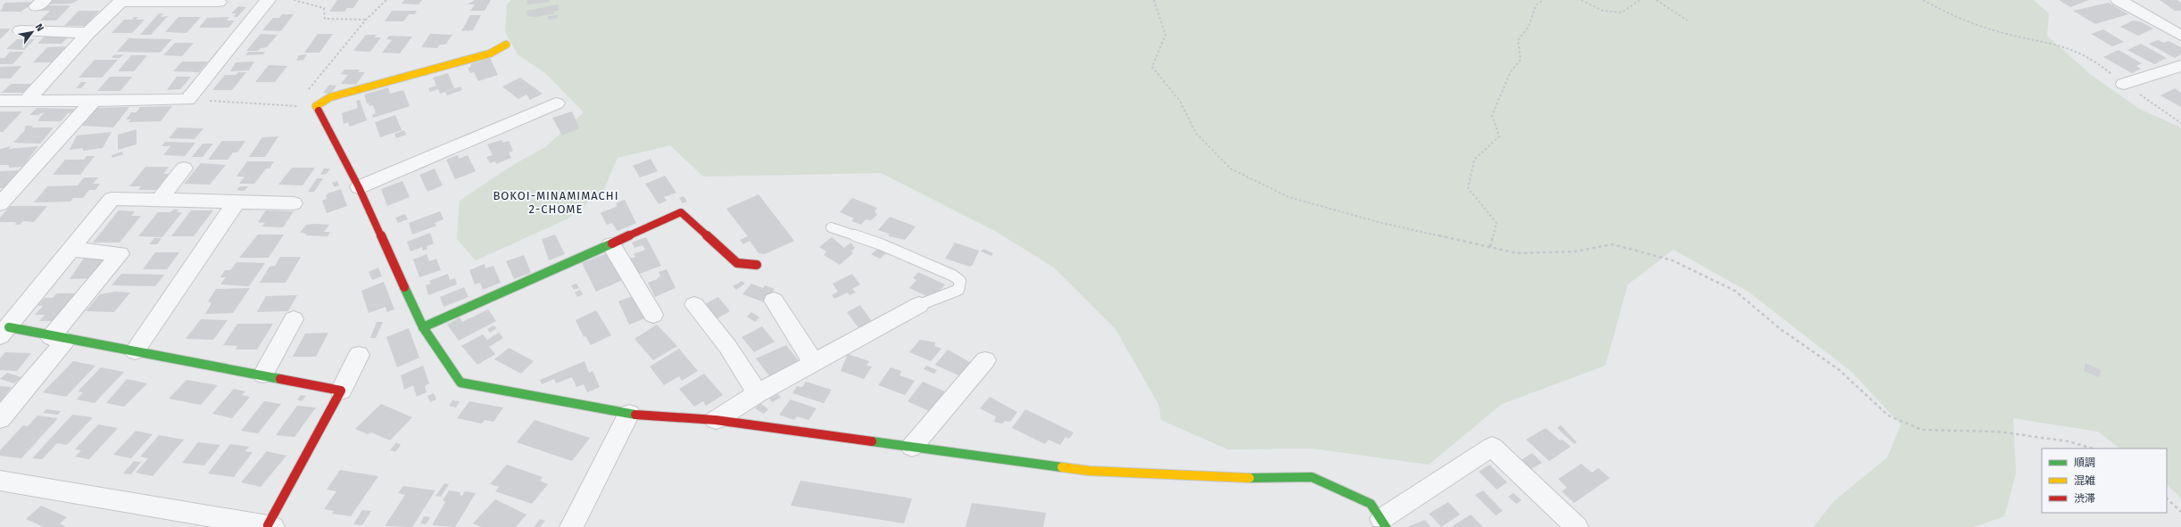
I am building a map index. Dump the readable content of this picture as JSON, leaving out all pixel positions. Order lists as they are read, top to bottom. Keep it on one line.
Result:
{"districts":["BOKOI-MINAMIMACHI 2-CHOME"],"legend":["順調","混雑","渋滞"],"north":"top right"}
